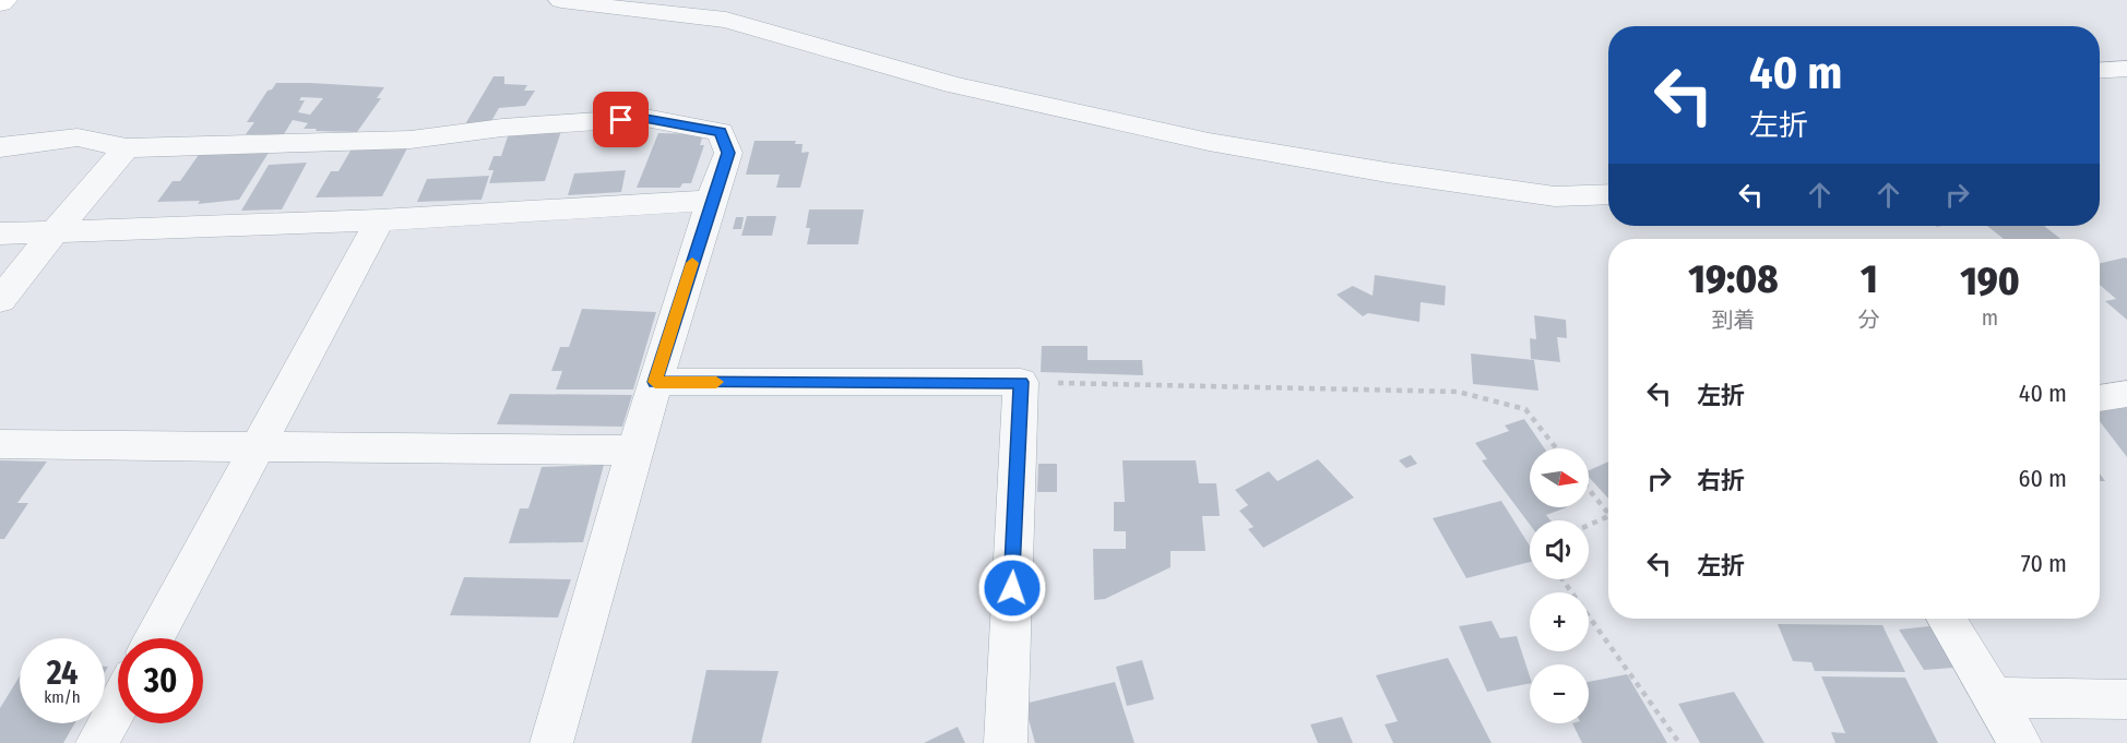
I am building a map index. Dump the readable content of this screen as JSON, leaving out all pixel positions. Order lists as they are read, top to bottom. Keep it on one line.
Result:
{"north":"right","page":{"turn":["40 m","左折"],"eta":["19:08","到着","1","分","190","m"],"list":[{"name":"左折","value":"40 m"},{"name":"右折","value":"60 m"},{"name":"左折","value":"70 m"}],"map_buttons":["+","−"],"speed":"24 km/h","limit":"30"}}
